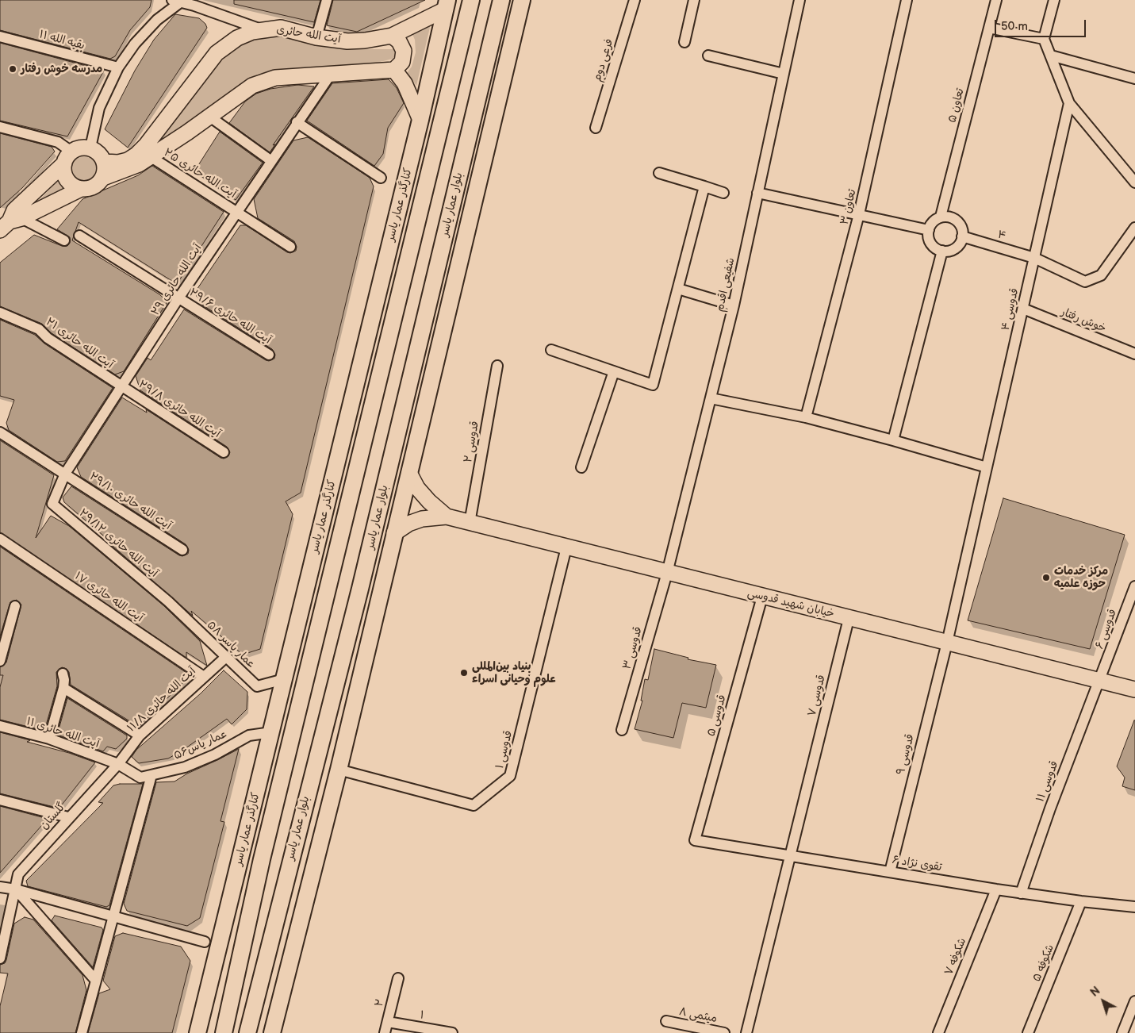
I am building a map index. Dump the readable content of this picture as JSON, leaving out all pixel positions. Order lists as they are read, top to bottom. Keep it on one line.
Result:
{"streets":{"main road":["آیت الله حائری","کنارگذر عمار یاسر","بلوار عمار یاسر","خیابان شهید قدوسی"],"street":["بقیه الله ۱۱","فرعی دوم","تعاون ۵","آیت الله حائری ۲۵","تعاون ۳","۴","آیت الله حائری ۲۹","شفیعی اقدم","قدوسی ۴","آیت الله حائری ۲۹/۶","خوش رفتار","آیت الله حائری ۲۱","آیت الله حائری ۲۹/۸","قدوسی ۲","آیت الله حائری ۲۹/۱۰","آیت الله حائری ۲۹/۱۲","آیت الله حائری ۱۷","قدوسی ۶","عمار یاسر ۵۸","قدوسی ۳","قدوسی ۷","آیت الله حائری ۱۱/۸","قدوسی ۵","آیت الله حائری ۱۱","عمار یاس۵۶","قدوسی ۱","قدوسی ۹","قدوسی ۱۱","گلستان","تقوی نژاد ۶","شکوفه ۷","شکوفه ۵","۲","۱","میثمی ۸"]},"crossings":[["آیت الله حائری","کنارگذر عمار یاسر"],["تعاون ۵","۴"],["آیت الله حائری ۲۵","آیت الله حائری ۲۹"],["کنارگذر عمار یاسر","عمار یاسر ۵۸"],["کنارگذر عمار یاسر","عمار یاس۵۶"],["۴","قدوسی ۴"],["آیت الله حائری ۲۹","آیت الله حائری ۲۹/۶"],["آیت الله حائری ۲۹","آیت الله حائری ۲۱"],["آیت الله حائری ۲۹","آیت الله حائری ۲۹/۸"],["آیت الله حائری ۲۹","آیت الله حائری ۲۹/۱۰"],["آیت الله حائری ۲۹","آیت الله حائری ۲۹/۱۲"],["شفیعی اقدم","خیابان شهید قدوسی"],["شفیعی اقدم","قدوسی ۳"],["قدوسی ۴","خوش رفتار"],["قدوسی ۴","خیابان شهید قدوسی"],["قدوسی ۴","قدوسی ۹"],["آیت الله حائری ۲۱","آیت الله حائری ۲۹/۸"],["قدوسی ۲","خیابان شهید قدوسی"],["آیت الله حائری ۲۹/۱۲","عمار یاسر ۵۸"],["آیت الله حائری ۱۷","آیت الله حائری ۱۱/۸"],["خیابان شهید قدوسی","قدوسی ۶"],["خیابان شهید قدوسی","قدوسی ۳"],["خیابان شهید قدوسی","قدوسی ۷"],["خیابان شهید قدوسی","قدوسی ۵"],["خیابان شهید قدوسی","قدوسی ۱"],["خیابان شهید قدوسی","قدوسی ۹"],["خیابان شهید قدوسی","قدوسی ۱۱"],["قدوسی ۶","قدوسی ۱۱"],["عمار یاسر ۵۸","آیت الله حائری ۱۱/۸"],["قدوسی ۷","تقوی نژاد ۶"],["آیت الله حائری ۱۱/۸","آیت الله حائری ۱۱"],["آیت الله حائری ۱۱/۸","عمار یاس۵۶"],["آیت الله حائری ۱۱/۸","گلستان"],["قدوسی ۵","تقوی نژاد ۶"],["آیت الله حائری ۱۱","عمار یاس۵۶"],["آیت الله حائری ۱۱","گلستان"],["عمار یاس۵۶","گلستان"],["قدوسی ۹","تقوی نژاد ۶"],["قدوسی ۱۱","تقوی نژاد ۶"],["تقوی نژاد ۶","شکوفه ۷"],["تقوی نژاد ۶","شکوفه ۵"],["۲","۱"]],"places":["مدرسه خوش رفتار","مرکز خدمات حوزه علمیه","بنیاد بین‌المللی علوم وحیانی اسراء"],"scale_bar":"50 m","north":"top left"}
